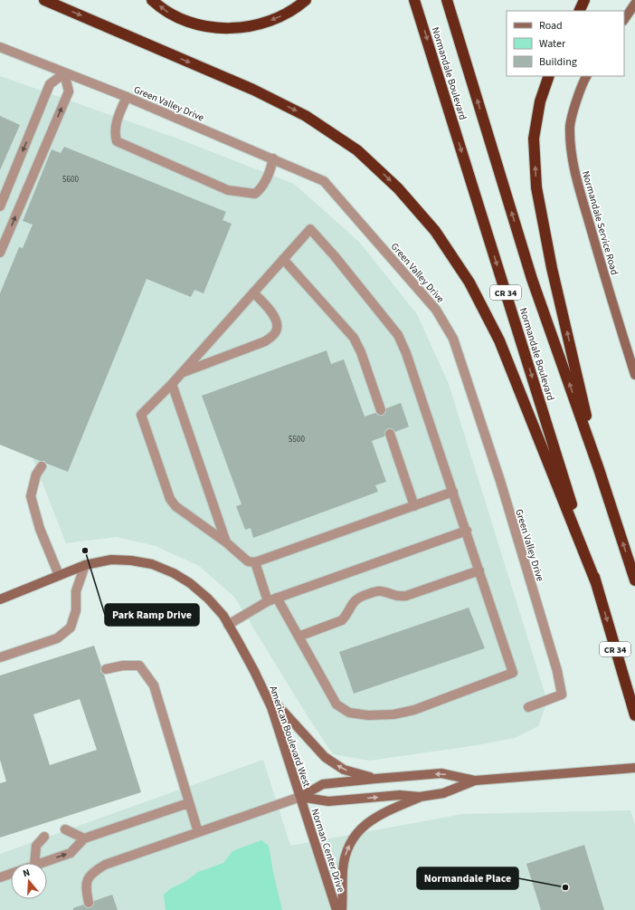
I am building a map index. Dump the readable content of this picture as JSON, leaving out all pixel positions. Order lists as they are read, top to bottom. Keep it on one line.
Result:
{"streets":{"highway":["Normandale Boulevard","CR 34"],"street":["Green Valley Drive","Normandale Service Road","American Boulevard West","Norman Center Drive"]},"crossings":[["American Boulevard West","Norman Center Drive"]],"places":["Park Ramp Drive","Normandale Place"],"house_numbers":["5600","5500"],"legend":["Road","Water","Building"],"north":"top"}
